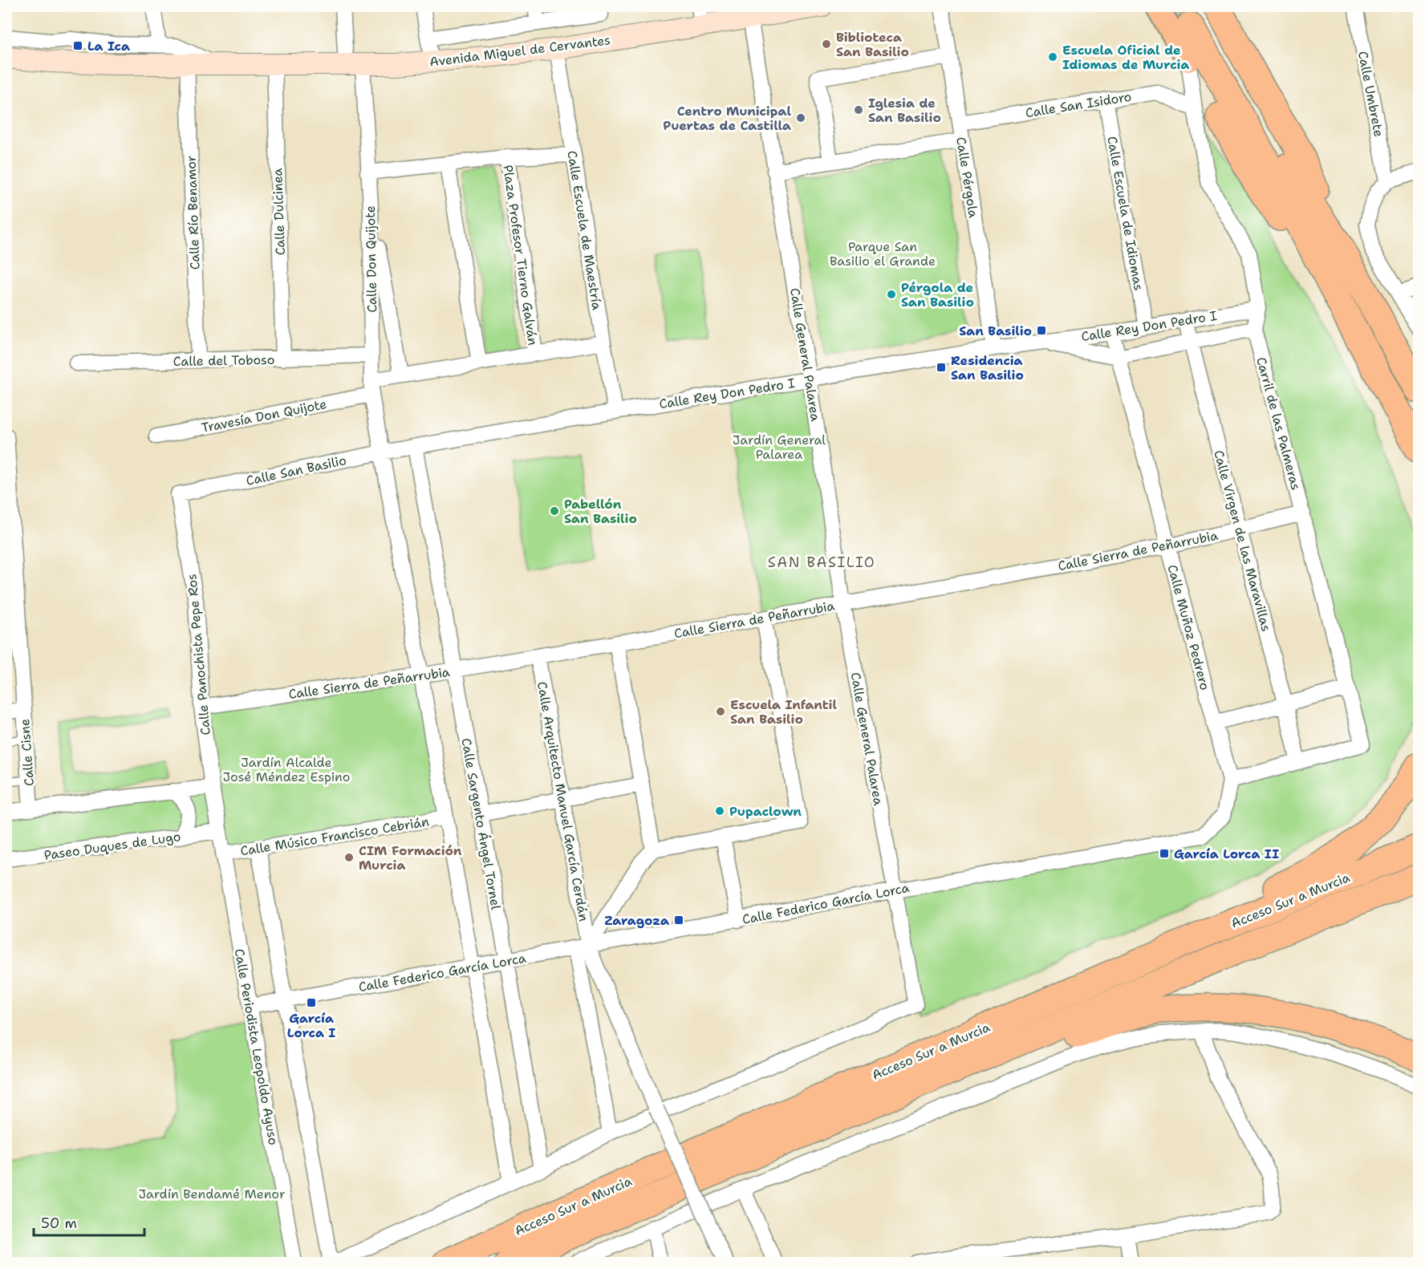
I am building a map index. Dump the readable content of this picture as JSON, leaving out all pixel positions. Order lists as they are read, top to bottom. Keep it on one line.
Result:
{"streets":{"highway":["Acceso Sur a Murcia"],"main road":["Avenida Miguel de Cervantes"],"street":["Calle Umbrete","Calle San Isidoro","Calle Pérgola","Calle Dulcinea","Calle Río Benamor","Calle Escuela de Idiomas","Calle Escuela de Maestría","Plaza Profesor Tierno Galván","Calle Don Quijote","Calle Rey Don Pedro I","Calle General Palarea","Calle del Toboso","Travesía Don Quijote","Carril de las Palmeras","Calle San Basilio","Calle Virgen de las Maravillas","Calle Sierra de Peñarrubia","Calle Muñoz Pedrero","Calle Panochista Pepe Ros","Calle Cisne","Calle Arquitecto Manuel García Cerdán","Calle Sargento Ángel Tornel","Calle Músico Francisco Cebrián","Paseo Duques de Lugo","Calle Federico García Lorca","Calle Periodista Leopoldo Ayuso"]},"crossings":[["Avenida Miguel de Cervantes","Calle Dulcinea"],["Avenida Miguel de Cervantes","Calle Río Benamor"],["Avenida Miguel de Cervantes","Calle Escuela de Maestría"],["Avenida Miguel de Cervantes","Calle Don Quijote"],["Avenida Miguel de Cervantes","Calle General Palarea"],["Calle San Isidoro","Calle Pérgola"],["Calle San Isidoro","Calle Escuela de Idiomas"],["Calle San Isidoro","Carril de las Palmeras"],["Calle Pérgola","Calle Rey Don Pedro I"],["Calle Dulcinea","Calle del Toboso"],["Calle Río Benamor","Calle del Toboso"],["Calle Escuela de Idiomas","Calle Rey Don Pedro I"],["Calle Escuela de Maestría","Plaza Profesor Tierno Galván"],["Calle Escuela de Maestría","Calle Rey Don Pedro I"],["Plaza Profesor Tierno Galván","Calle Don Quijote"],["Plaza Profesor Tierno Galván","Travesía Don Quijote"],["Calle Don Quijote","Calle del Toboso"],["Calle Don Quijote","Travesía Don Quijote"],["Calle Don Quijote","Calle San Basilio"],["Calle Rey Don Pedro I","Calle General Palarea"],["Calle Rey Don Pedro I","Carril de las Palmeras"],["Calle Rey Don Pedro I","Calle San Basilio"],["Calle Rey Don Pedro I","Calle Virgen de las Maravillas"],["Calle Rey Don Pedro I","Calle Muñoz Pedrero"],["Calle Rey Don Pedro I","Calle Sargento Ángel Tornel"],["Calle General Palarea","Calle Sierra de Peñarrubia"],["Calle General Palarea","Calle Federico García Lorca"],["Carril de las Palmeras","Calle Virgen de las Maravillas"],["Carril de las Palmeras","Calle Sierra de Peñarrubia"],["Calle San Basilio","Calle Panochista Pepe Ros"],["Calle San Basilio","Calle Sargento Ángel Tornel"],["Calle Virgen de las Maravillas","Calle Sierra de Peñarrubia"],["Calle Sierra de Peñarrubia","Calle Muñoz Pedrero"],["Calle Sierra de Peñarrubia","Calle Panochista Pepe Ros"],["Calle Sierra de Peñarrubia","Calle Arquitecto Manuel García Cerdán"],["Calle Sierra de Peñarrubia","Calle Sargento Ángel Tornel"],["Calle Muñoz Pedrero","Calle Federico García Lorca"],["Calle Panochista Pepe Ros","Paseo Duques de Lugo"],["Calle Panochista Pepe Ros","Calle Periodista Leopoldo Ayuso"],["Calle Arquitecto Manuel García Cerdán","Calle Federico García Lorca"],["Calle Sargento Ángel Tornel","Calle Federico García Lorca"],["Calle Músico Francisco Cebrián","Calle Periodista Leopoldo Ayuso"],["Paseo Duques de Lugo","Calle Periodista Leopoldo Ayuso"],["Calle Federico García Lorca","Calle Periodista Leopoldo Ayuso"]],"districts":["SAN BASILIO"],"parks":["Parque San Basilio el Grande","Jardín General Palarea","Jardín Alcalde José Méndez Espino","Jardín Bendamé Menor"],"places":{"other":["Biblioteca San Basilio","Escuela Oficial de Idiomas de Murcia","Iglesia de San Basilio","Centro Municipal Puertas de Castilla","Pérgola de San Basilio","Pabellón San Basilio","Escuela Infantil San Basilio","Pupaclown","CIM Formación Murcia"],"transit":["La Ica","San Basilio","Residencia San Basilio","García Lorca II","Zaragoza","García Lorca I"]},"scale_bar":"50 m"}
